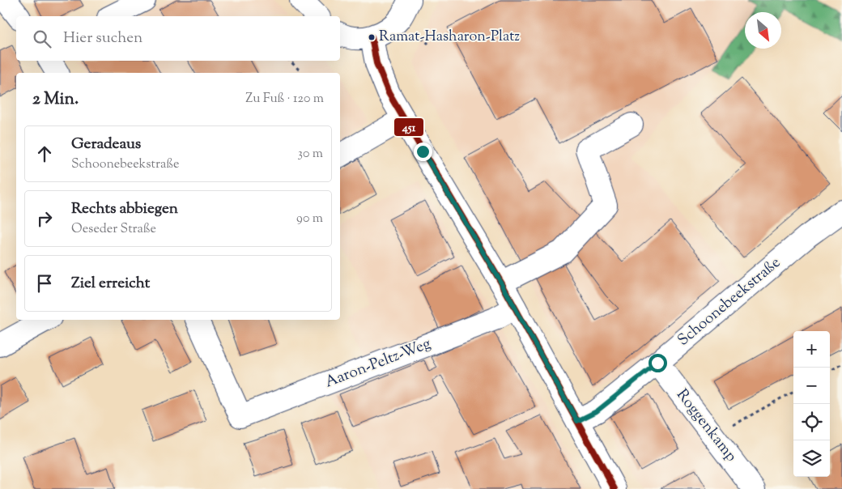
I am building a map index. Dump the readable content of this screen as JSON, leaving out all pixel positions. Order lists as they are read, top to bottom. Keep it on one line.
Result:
{"streets":{"street":["Schoonebeekstraße","Aaron-Peltz-Weg","Roggenkamp"]},"crossings":[["Schoonebeekstraße","Roggenkamp"]],"places":["Ramat-Hasharon-Platz"],"lines":["transit line 451"],"north":"bottom right","page":{"search":"Hier suchen","heading":["2 Min.","Zu Fuß · 120 m"],"list":[["Geradeaus","Schoonebeekstraße","30 m"],["Rechts abbiegen","Oeseder Straße","90 m"],"Ziel erreicht"],"map_buttons":["+","−"]}}
